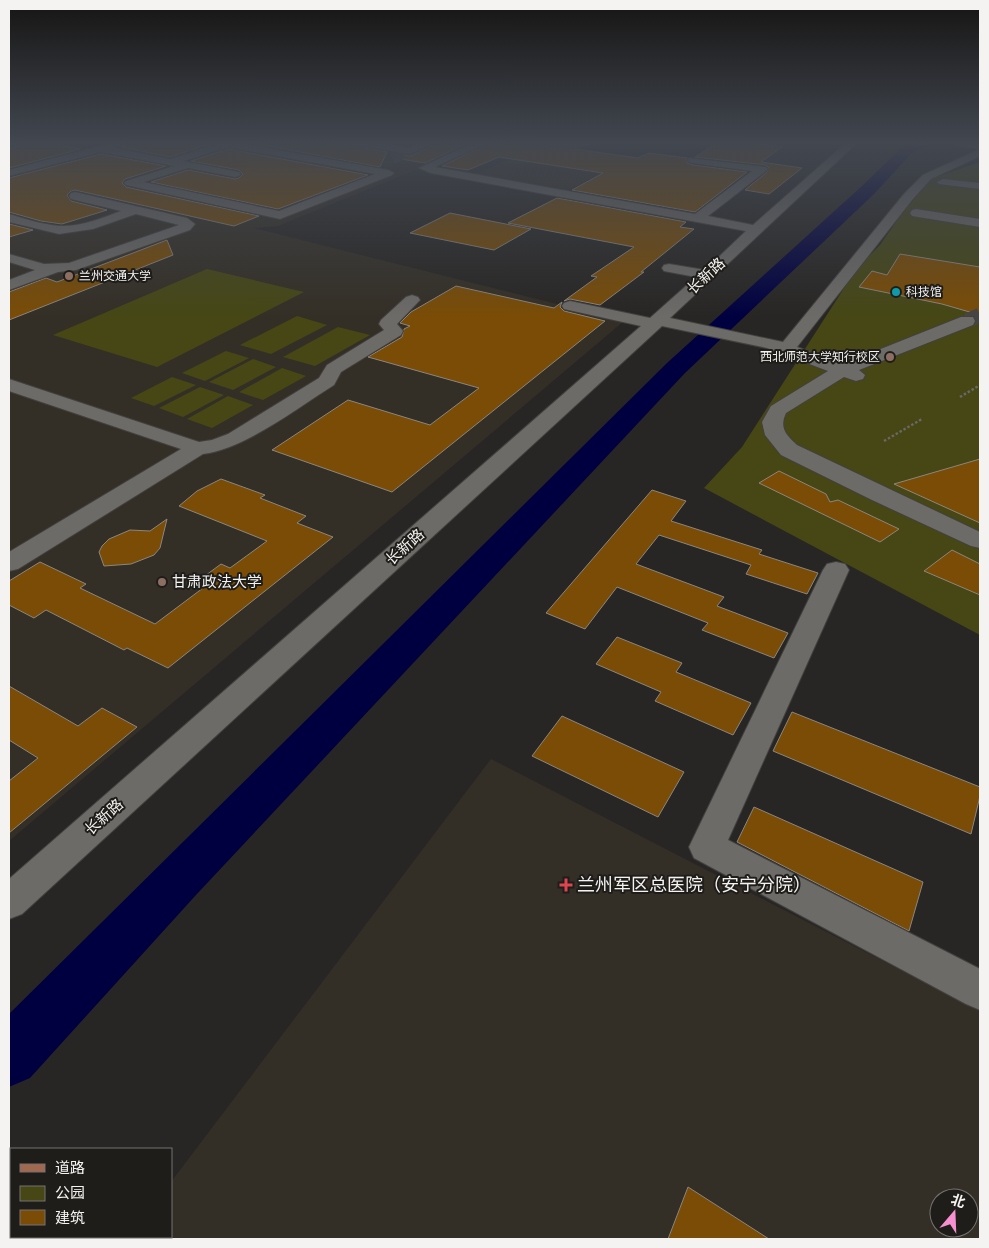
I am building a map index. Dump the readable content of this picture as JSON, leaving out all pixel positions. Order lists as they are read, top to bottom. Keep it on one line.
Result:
{"streets":{"street":["长新路"]},"places":{"other":["兰州交通大学","科技馆","西北师范大学知行校区","甘肃政法大学"],"health":["兰州军区总医院（安宁分院）"]},"legend":["道路","公园","建筑"],"north":"top"}
